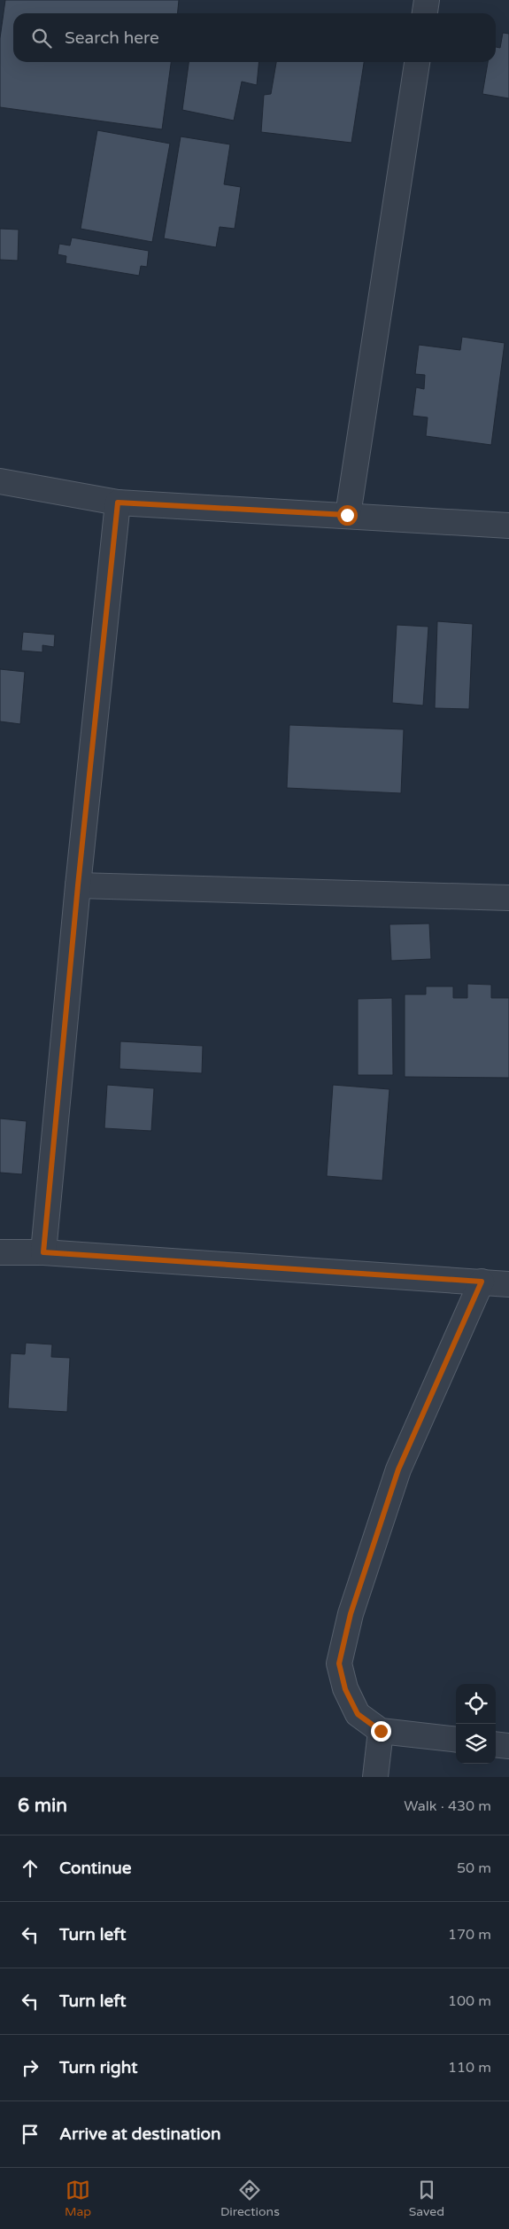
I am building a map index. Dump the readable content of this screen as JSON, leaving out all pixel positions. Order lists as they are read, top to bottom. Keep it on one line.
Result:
{"page":{"search":"Search here","heading":["6 min","Walk · 430 m"],"list":[["Continue","50 m"],["Turn left","170 m"],["Turn left","100 m"],["Turn right","110 m"],"Arrive at destination"],"nav":["Map","Directions","Saved"]}}
